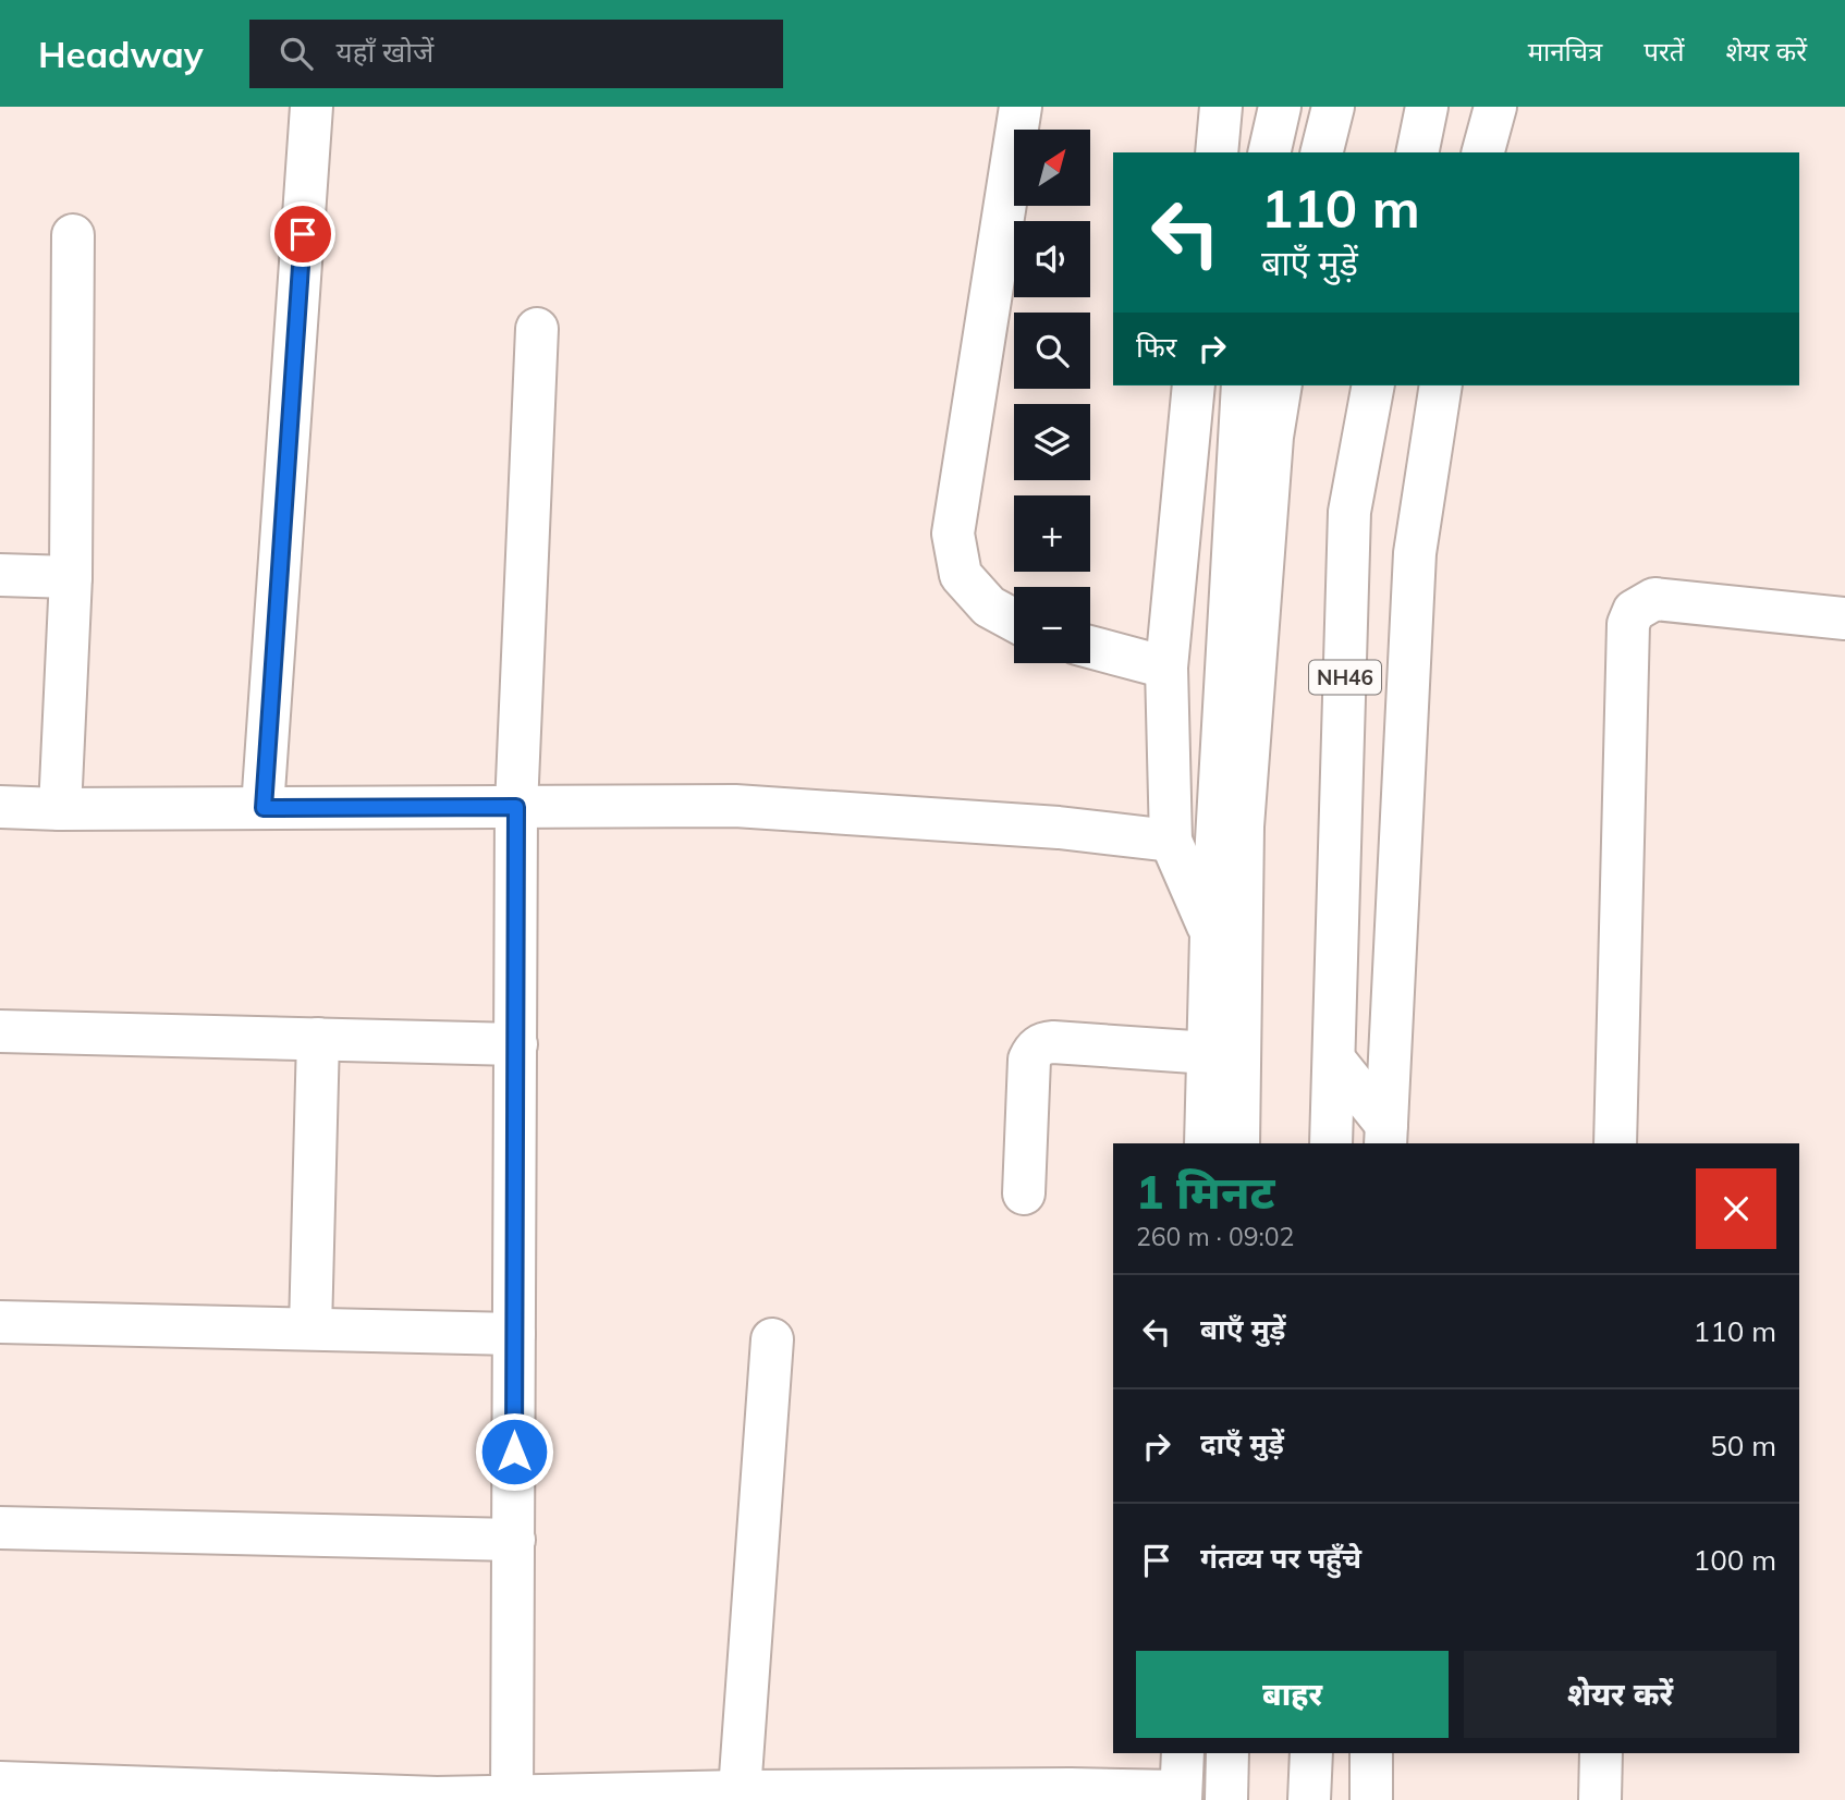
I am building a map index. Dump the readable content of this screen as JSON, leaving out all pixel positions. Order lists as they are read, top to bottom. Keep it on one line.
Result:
{"streets":{"main road":["NH46"]},"north":"top right","page":{"header":"Headway","search":"यहाँ खोजें","nav":["मानचित्र","परतें","शेयर करें"],"map_buttons":["+","−"],"turn":["110 m","बाएँ मुड़ें"],"then":"फिर","heading":["1 मिनट","260 m · 09:02"],"list":[{"name":"बाएँ मुड़ें","value":"110 m"},{"name":"दाएँ मुड़ें","value":"50 m"},{"name":"गंतव्य पर पहुँचे","value":"100 m"}],"buttons":["बाहर","शेयर करें"]}}
